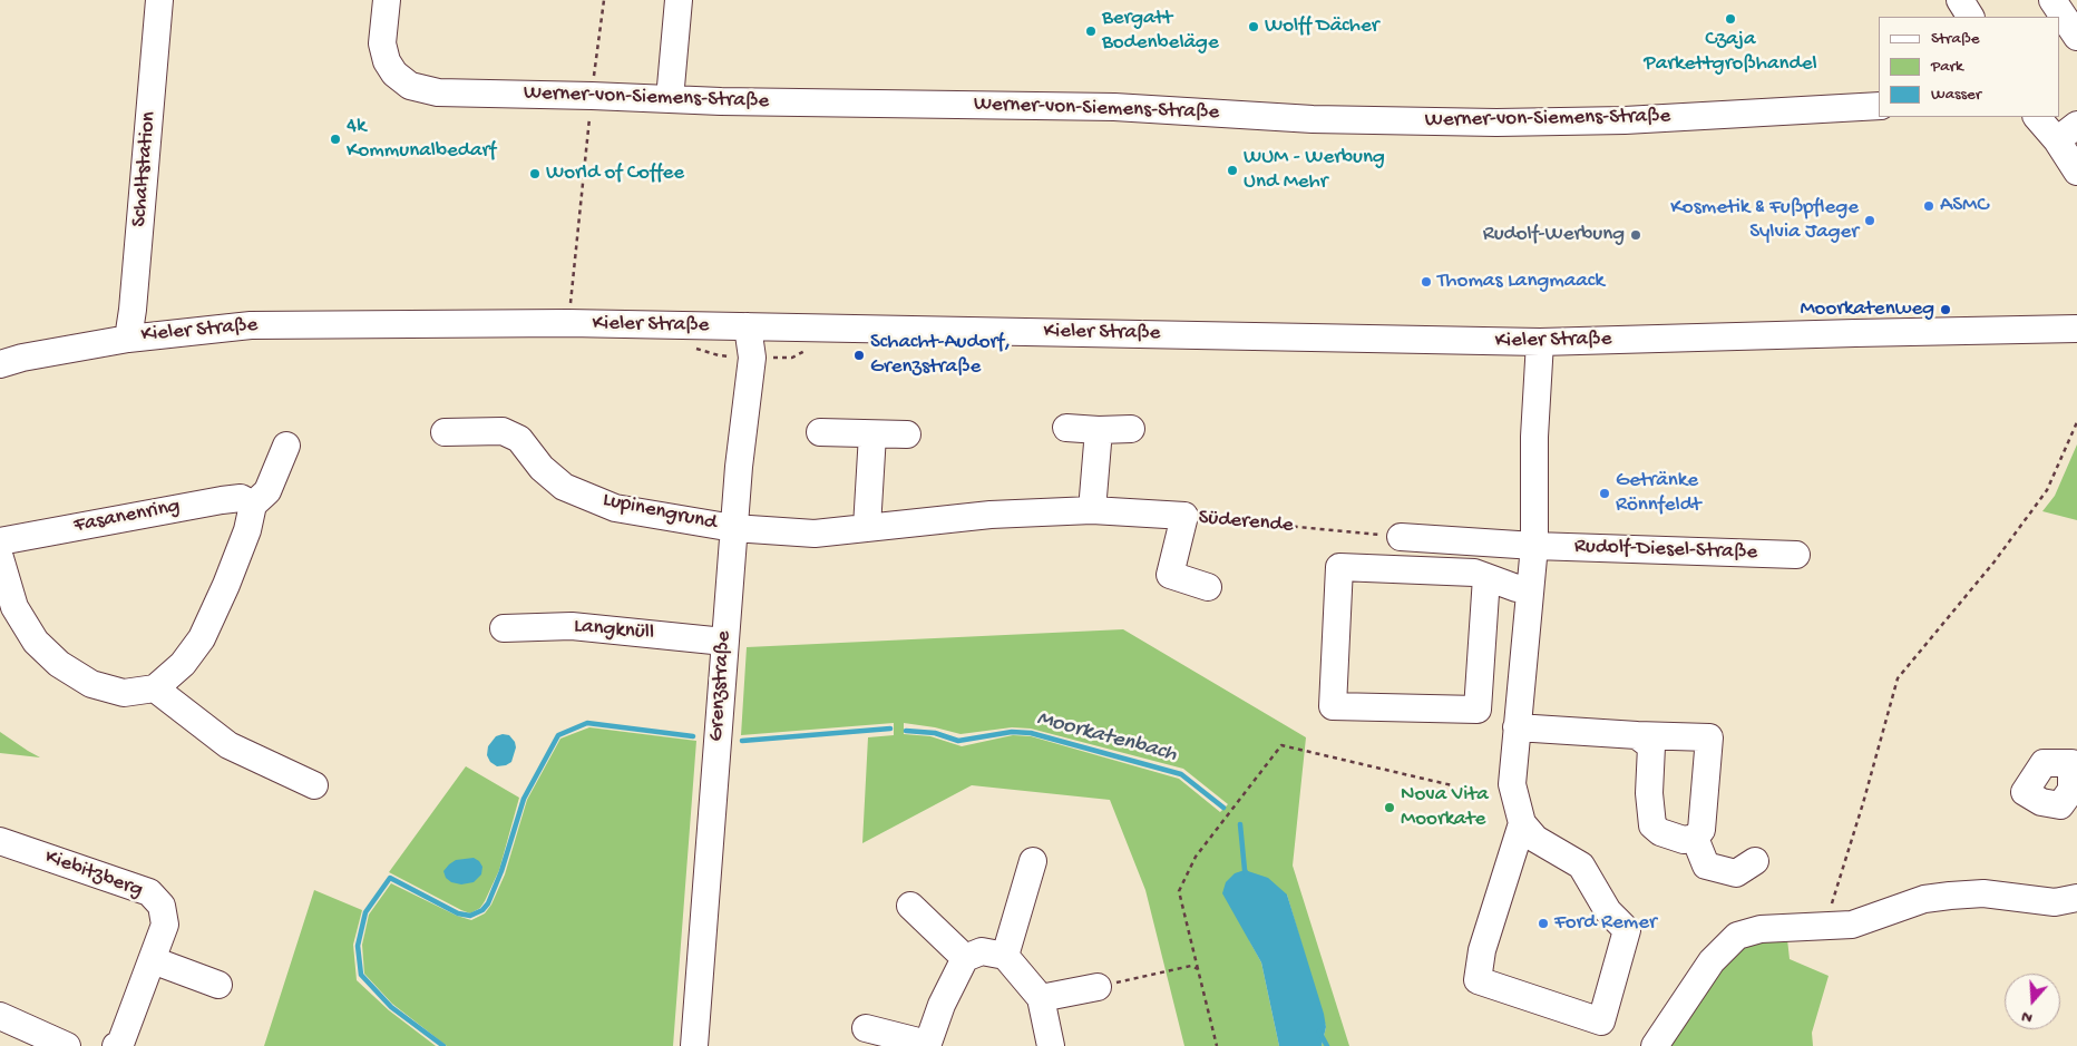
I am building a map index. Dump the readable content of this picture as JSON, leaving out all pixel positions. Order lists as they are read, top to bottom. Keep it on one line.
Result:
{"streets":{"street":["Werner-von-Siemens-Straße","Schaltstation","Kieler Straße","Lupinengrund","Fasanenring","Süderende","Rudolf-Diesel-Straße","Langknüll","Grenzstraße","Kiebitzberg"]},"crossings":[["Schaltstation","Kieler Straße"],["Kieler Straße","Grenzstraße"],["Lupinengrund","Süderende"],["Lupinengrund","Grenzstraße"],["Süderende","Rudolf-Diesel-Straße"],["Süderende","Grenzstraße"],["Langknüll","Grenzstraße"]],"water":["Moorkatenbach"],"places":["Czaja Parkettgroßhandel","Wolff Dächer","Bergatt Bodenbeläge","4k Kommunalbedarf","WUM - Werbung Und Mehr","World of Coffee","ASMC","Kosmetik & Fußpflege Sylvia Jager","Rudolf-Werbung","Thomas Langmaack","Moorkatenweg","Schacht-Audorf, Grenzstraße","Getränke Rönnfeldt","Nova Vita Moorkate","Ford Remer"],"legend":["Straße","Park","Wasser"],"north":"bottom"}
